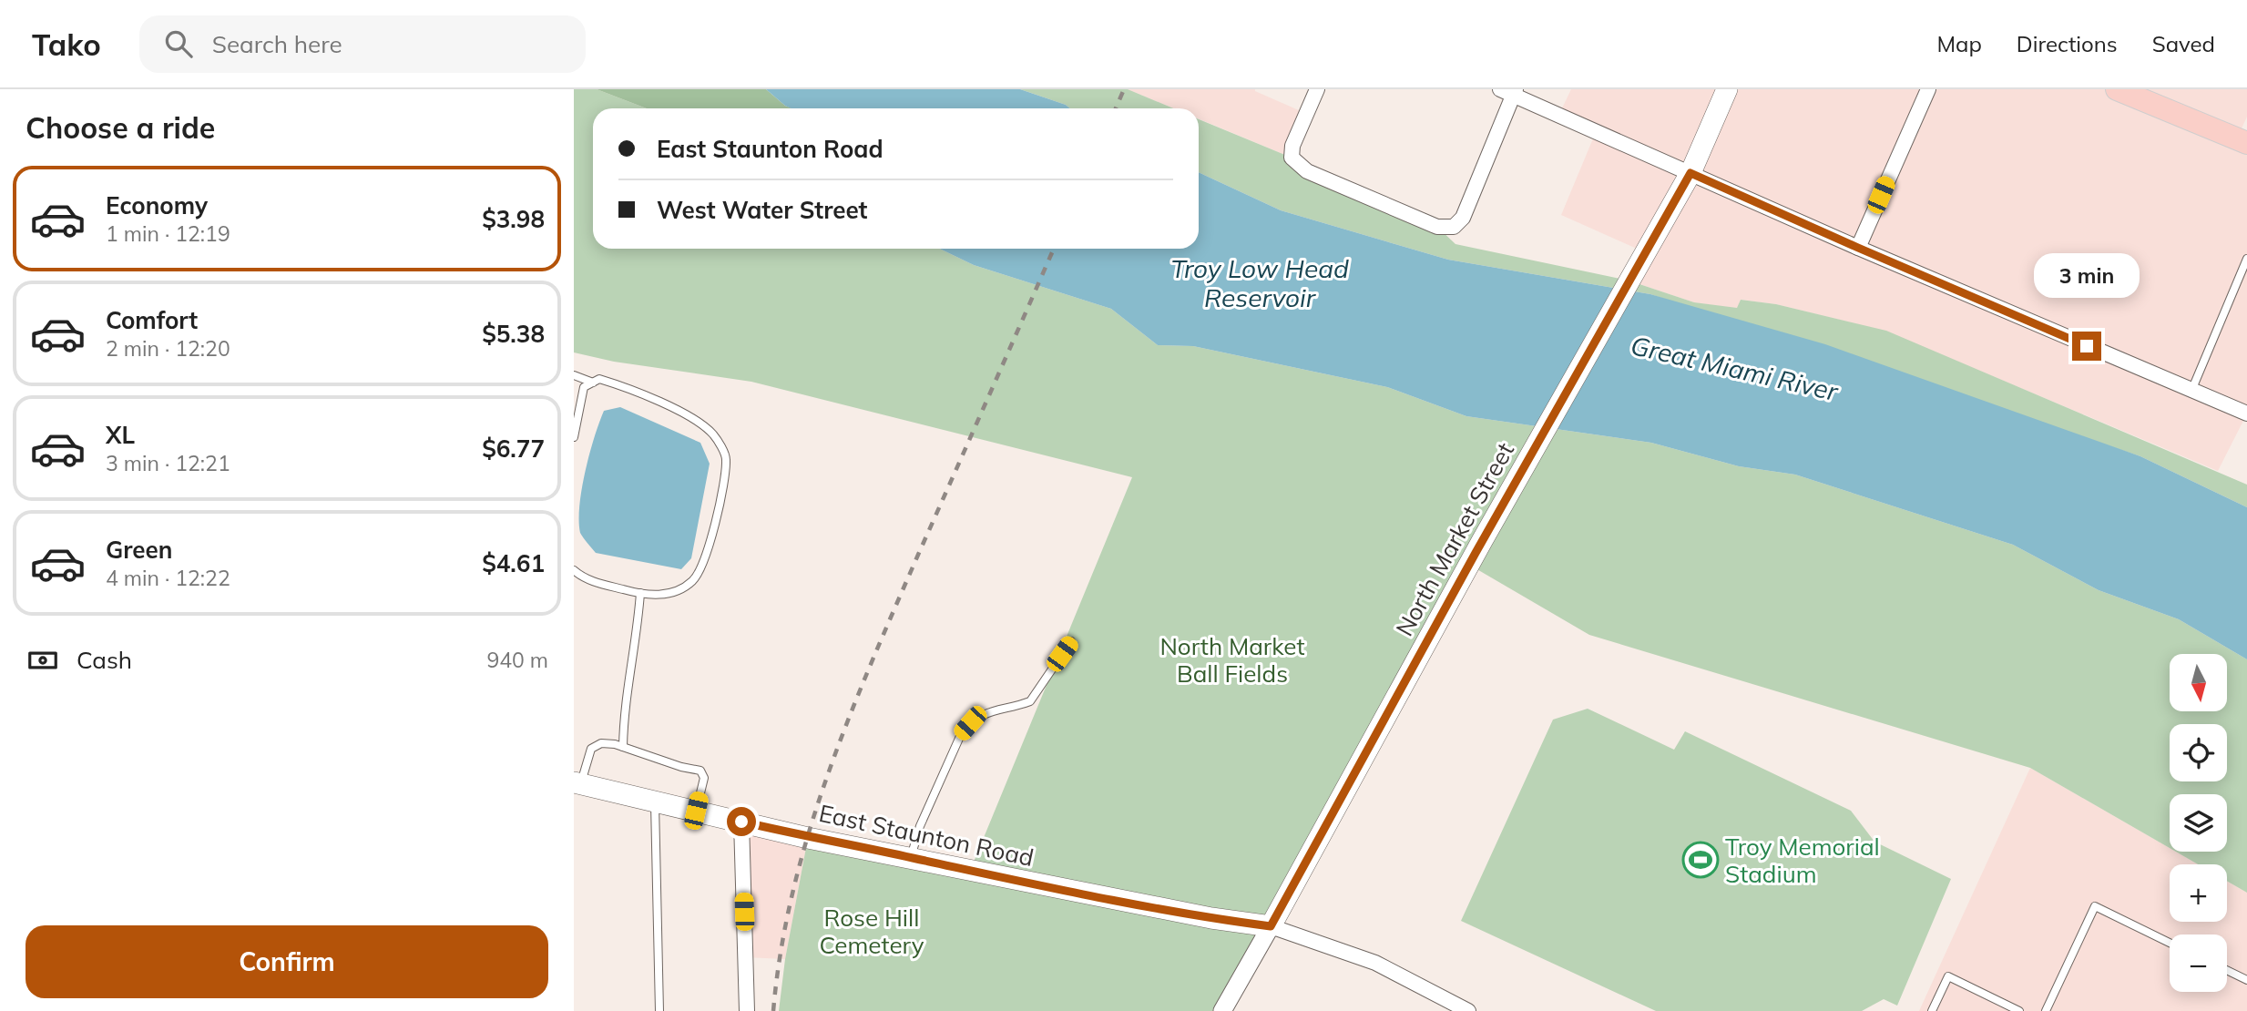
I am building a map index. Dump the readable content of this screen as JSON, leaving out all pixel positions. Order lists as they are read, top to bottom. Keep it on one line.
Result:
{"streets":{"main road":["North Market Street","East Staunton Road"]},"crossings":[["North Market Street","East Staunton Road"]],"water":["Troy Low Head Reservoir","Great Miami River"],"parks":["North Market Ball Fields","Rose Hill Cemetery"],"places":{"sports":["Troy Memorial Stadium"]},"north":"bottom","page":{"header":"Tako","search":"Search here","nav":["Map","Directions","Saved"],"heading":"Choose a ride","banner":["East Staunton Road","West Water Street"],"list":[{"name":"Economy","note":"1 min · 12:19","value":"$3.98"},{"name":"Comfort","note":"2 min · 12:20","value":"$5.38"},{"name":"XL","note":"3 min · 12:21","value":"$6.77"},{"name":"Green","note":"4 min · 12:22","value":"$4.61"}],"bubble":"3 min","pay":["Cash","940 m"],"map_buttons":["+","−"],"buttons":"Confirm"}}
